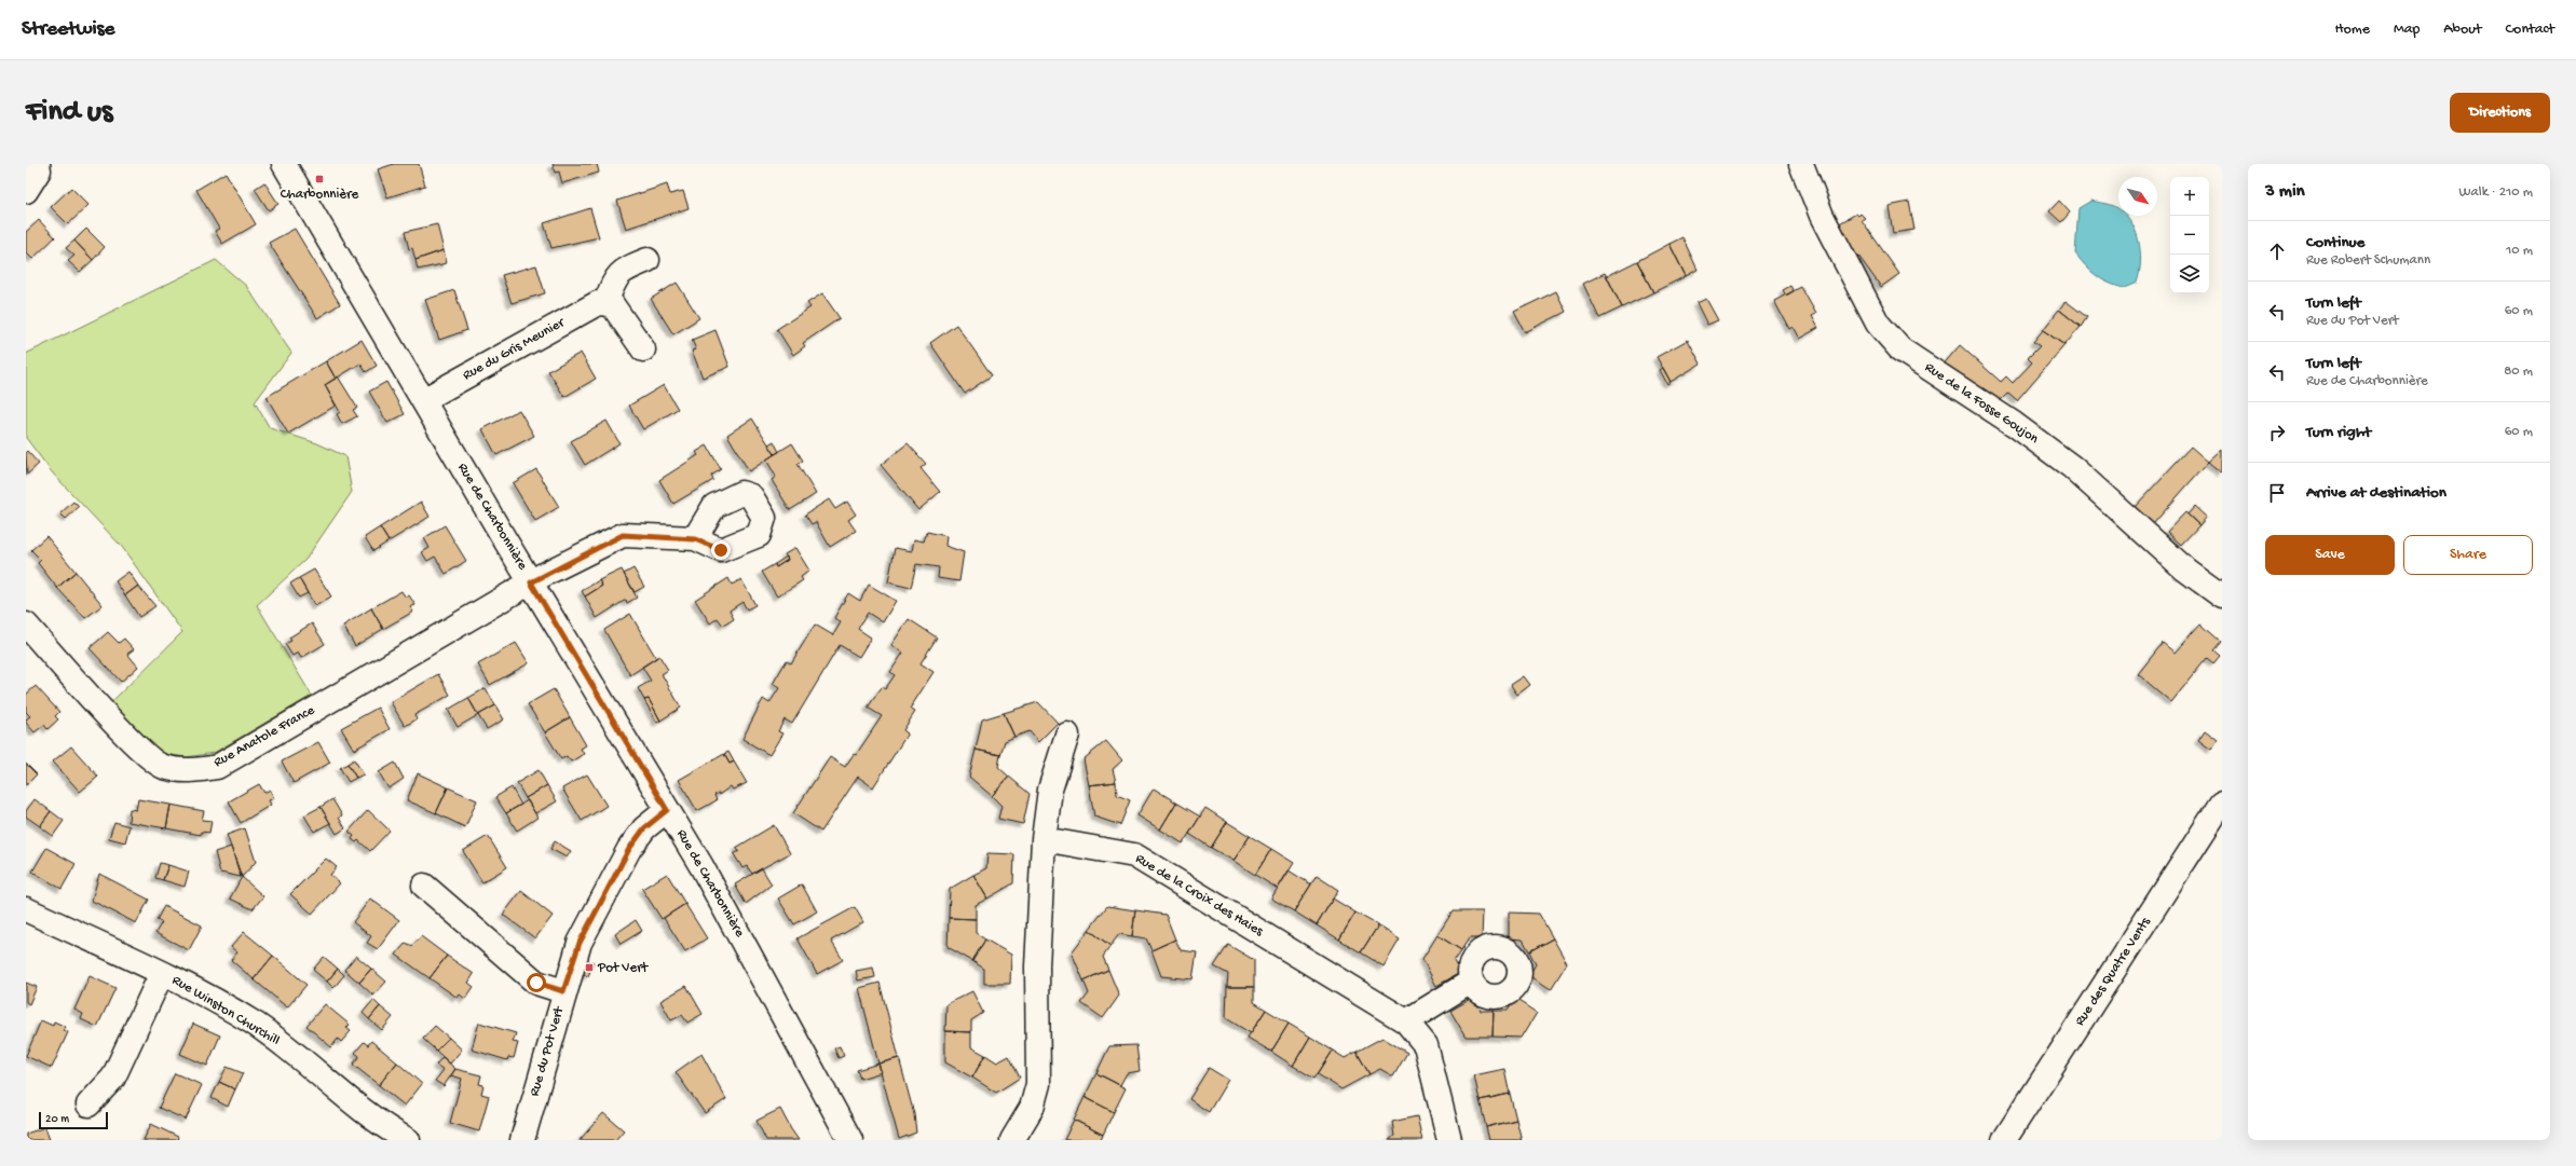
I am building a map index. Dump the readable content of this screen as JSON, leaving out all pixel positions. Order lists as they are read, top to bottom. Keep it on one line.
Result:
{"streets":{"street":["Rue du Gris Meunier","Rue de la Fosse Goujon","Rue de Charbonnière","Rue Anatole France","Rue de la Croix des Haies","Rue des Quatre Vents","Rue Winston Churchill","Rue du Pot Vert"]},"crossings":[["Rue du Gris Meunier","Rue de Charbonnière"],["Rue de Charbonnière","Rue Anatole France"],["Rue de Charbonnière","Rue du Pot Vert"]],"places":{"transit":["Charbonnière","Pot Vert"]},"scale_bar":"20 m","north":"bottom right","page":{"header":"Streetwise","nav":["Home","Map","About","Contact"],"buttons":["Directions",["Save","Share"]],"title":"Find us","heading":["3 min","Walk · 210 m"],"map_buttons":["+","−"],"list":[["Continue","Rue Robert Schumann","10 m"],["Turn left","Rue du Pot Vert","60 m"],["Turn left","Rue de Charbonnière","80 m"],["Turn right","60 m"],"Arrive at destination"],"scale":"20 m"}}
